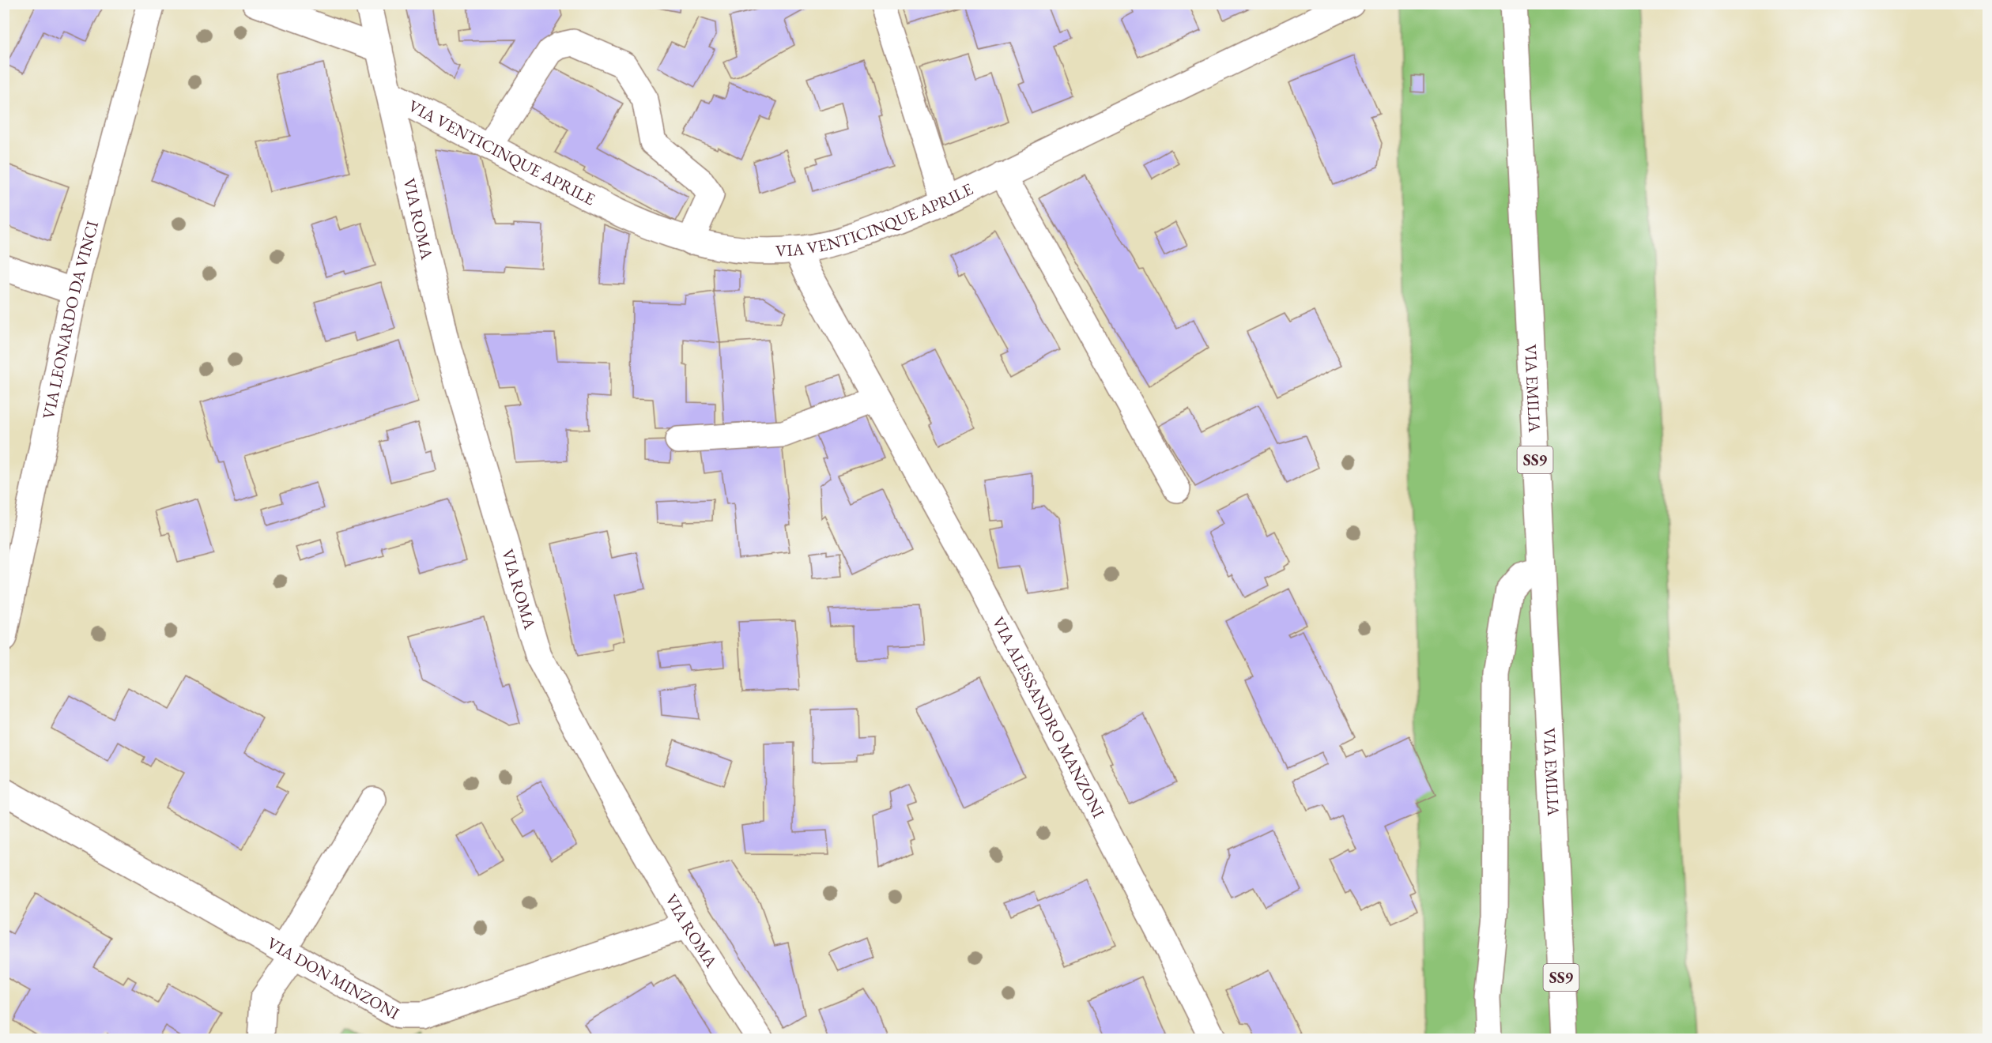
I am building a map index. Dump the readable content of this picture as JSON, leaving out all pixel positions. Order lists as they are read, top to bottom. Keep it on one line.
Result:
{"streets":{"street":["VIA VENTICINQUE APRILE","VIA ROMA","VIA LEONARDO DA VINCI","VIA EMILIA","SS9","VIA ALESSANDRO MANZONI","VIA DON MINZONI"]},"crossings":[["VIA VENTICINQUE APRILE","VIA ROMA"],["VIA VENTICINQUE APRILE","VIA ALESSANDRO MANZONI"],["VIA ROMA","VIA DON MINZONI"]]}
